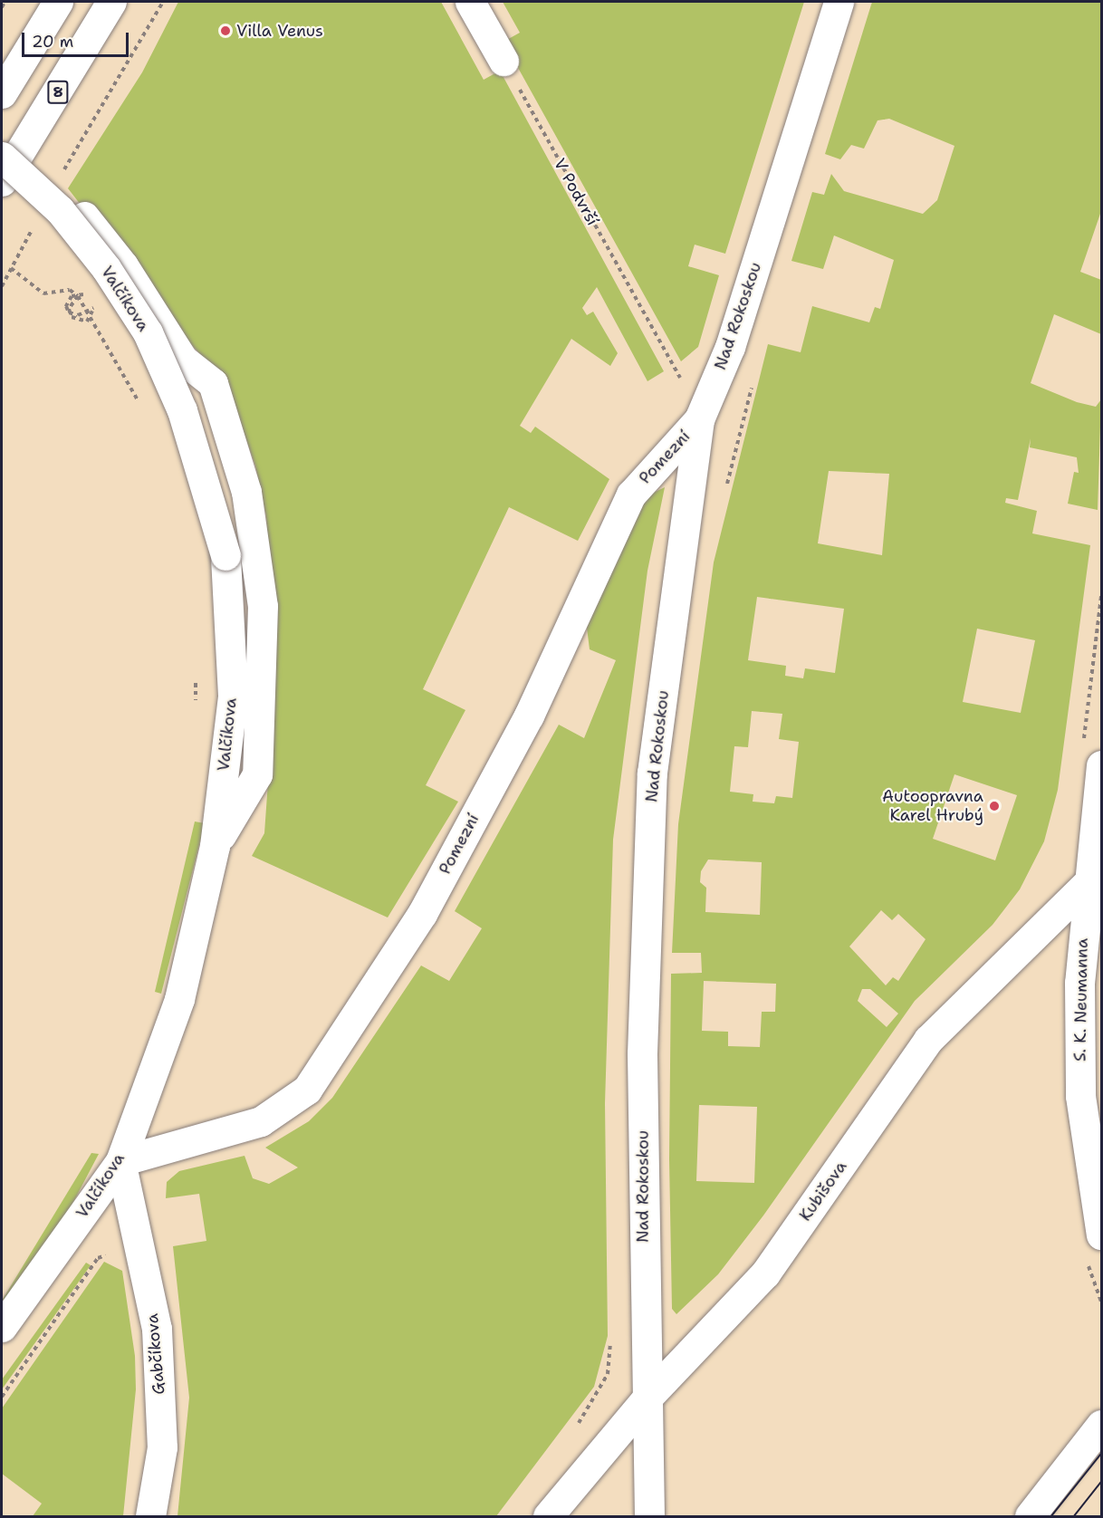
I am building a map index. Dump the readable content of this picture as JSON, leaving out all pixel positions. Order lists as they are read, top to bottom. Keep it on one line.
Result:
{"streets":{"street":["8","Valčíkova","Nad Rokoskou","Pomezní","S. K. Neumanna","Kubišova","Gabčíkova"],"path":["V Podvrší"]},"crossings":[["Valčíkova","Pomezní"],["Valčíkova","Gabčíkova"],["Nad Rokoskou","Pomezní"],["Nad Rokoskou","Kubišova"],["Pomezní","Gabčíkova"],["S. K. Neumanna","Kubišova"]],"places":["Villa Venus","Autoopravna Karel Hrubý"],"scale_bar":"20 m"}
